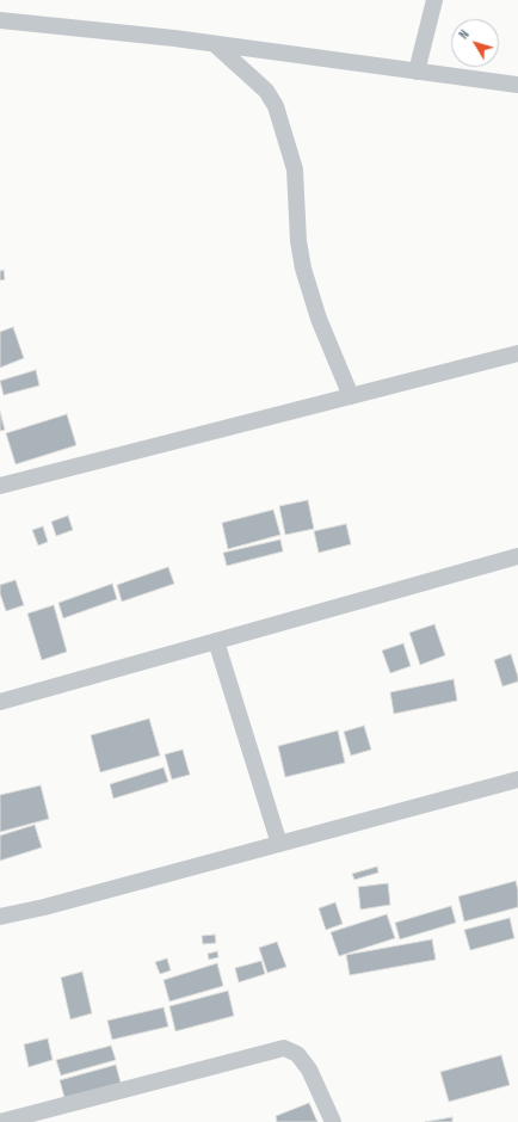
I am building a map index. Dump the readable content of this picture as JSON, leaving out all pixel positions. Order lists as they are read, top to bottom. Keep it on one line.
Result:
{"north":"top left"}
